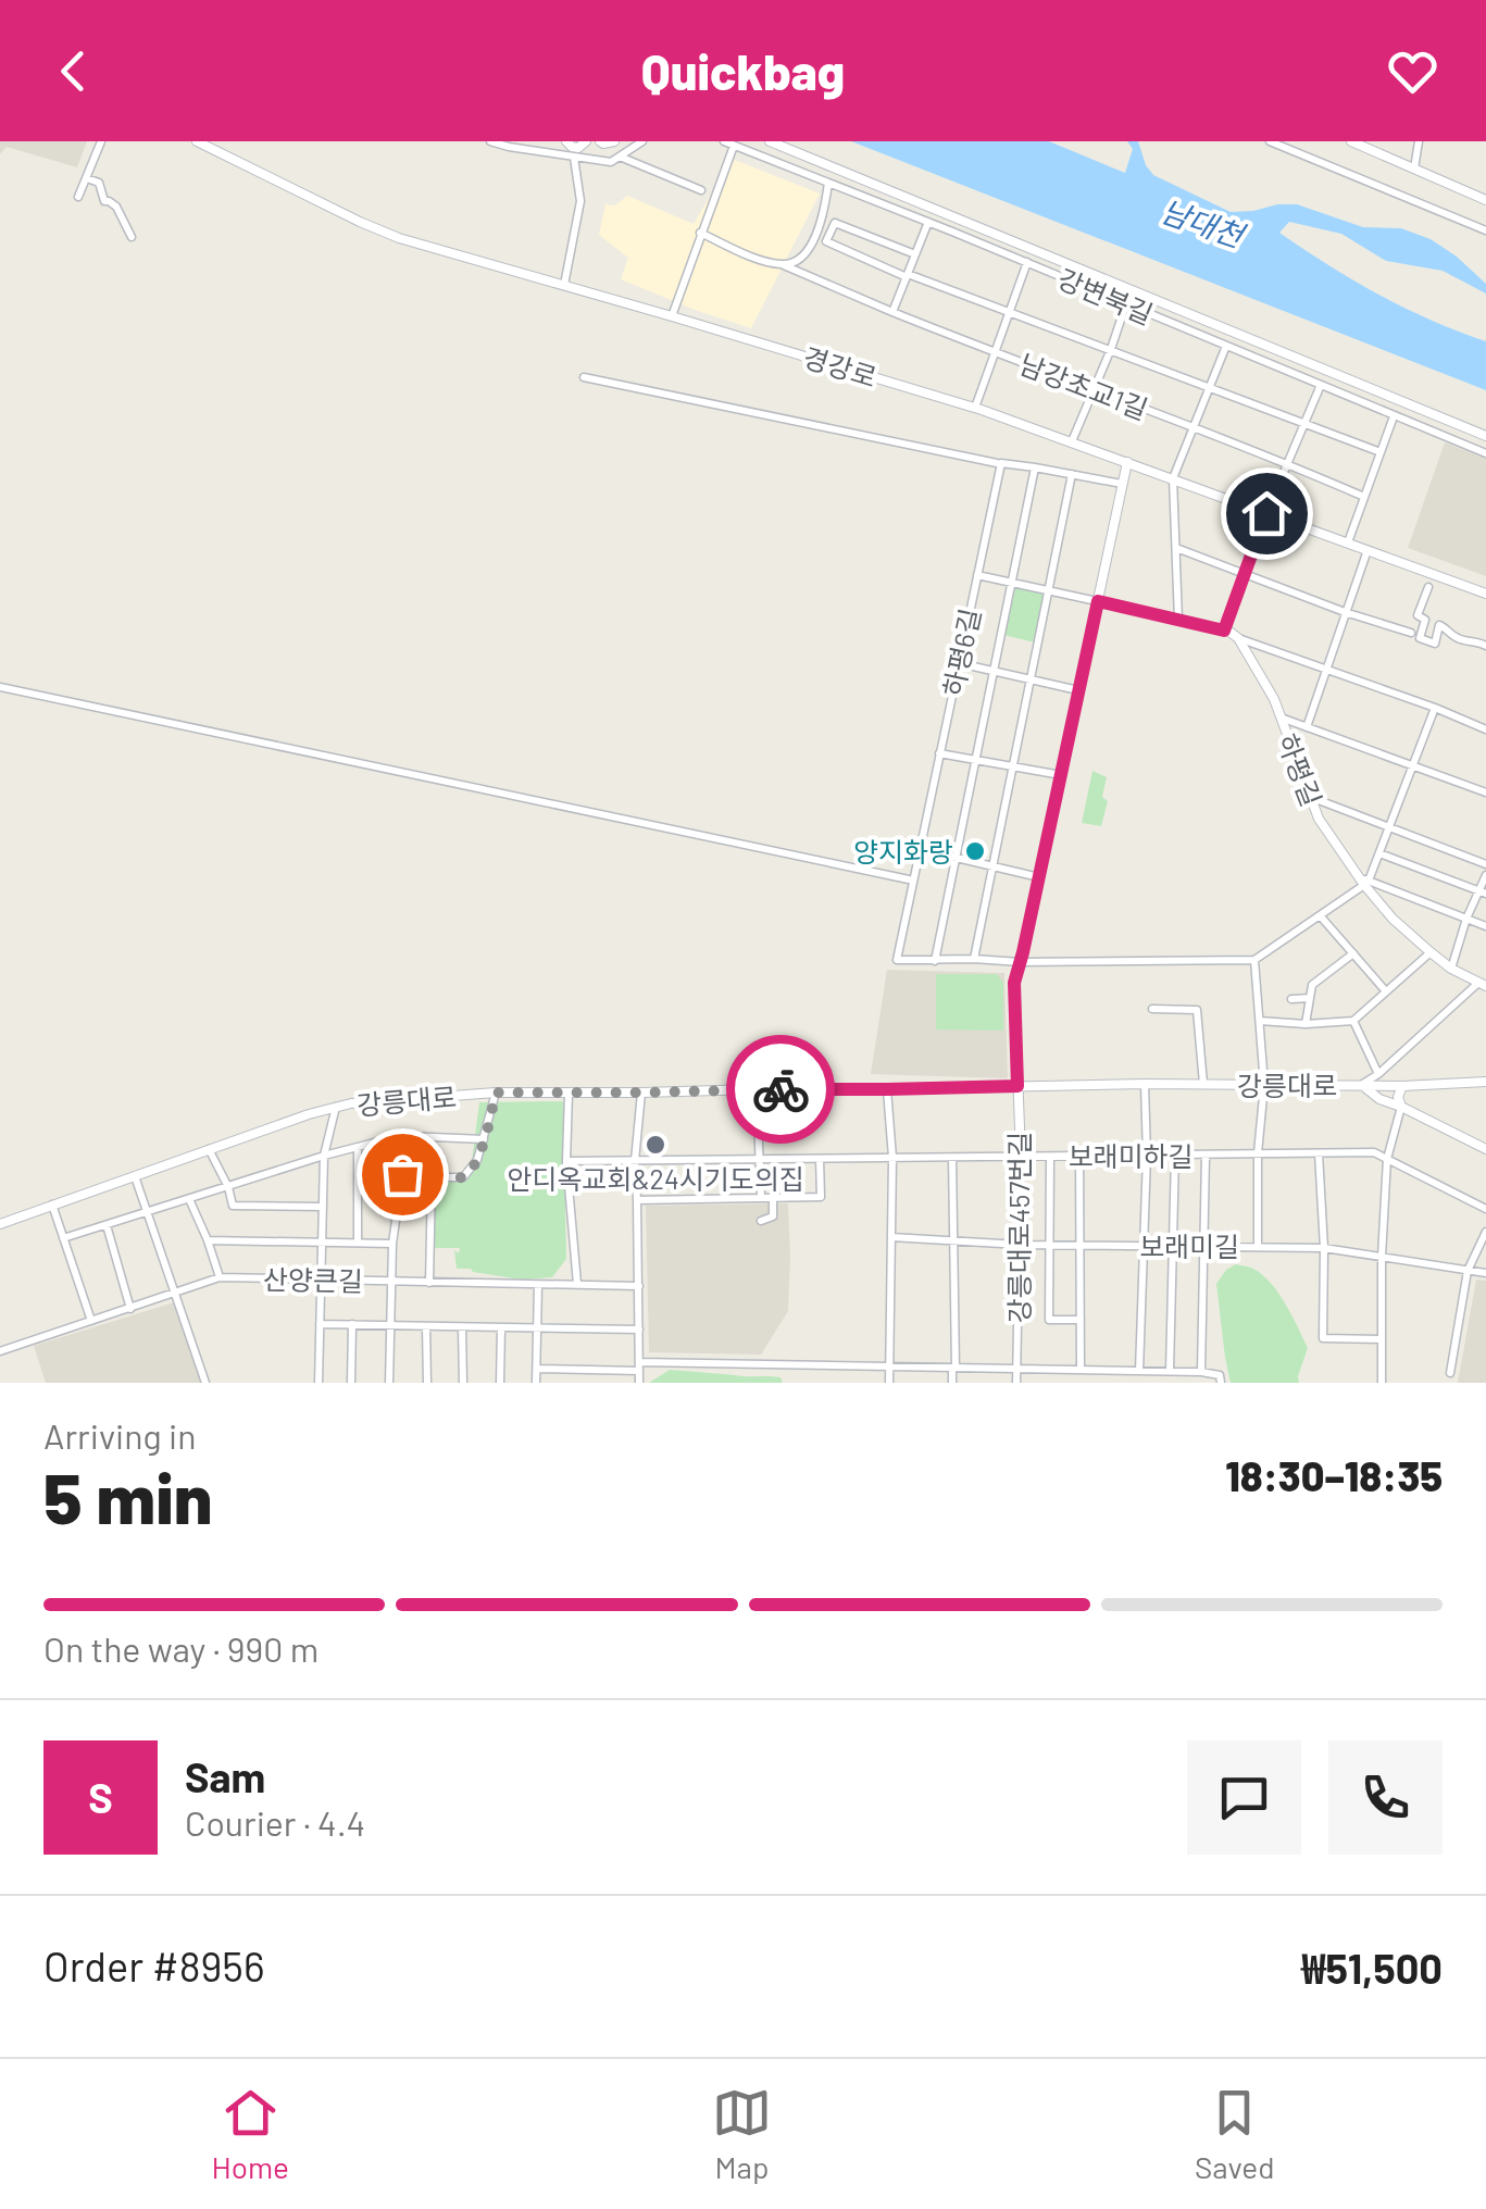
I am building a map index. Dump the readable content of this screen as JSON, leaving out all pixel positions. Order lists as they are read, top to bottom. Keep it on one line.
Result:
{"streets":{"street":["강변북길","경강로","남강초교1길","하평6길","하평길","강릉대로","보래미하길","강릉대로457번길","보래미길","산양큰길"]},"crossings":[["경강로","강릉대로457번길"],["강릉대로","강릉대로457번길"],["보래미하길","강릉대로457번길"],["강릉대로457번길","보래미길"]],"water":["남대천"],"places":["양지화랑","안디옥교회&24시기도의집"],"page":{"header":"Quickbag","heading":["5 min","Arriving in","18:30–18:35"],"panel":["Sam","Courier · 4.4","Order #8956","₩51,500"],"bar":"On the way · 990 m","round":"S","tabs":["Home","Map","Saved"]}}
